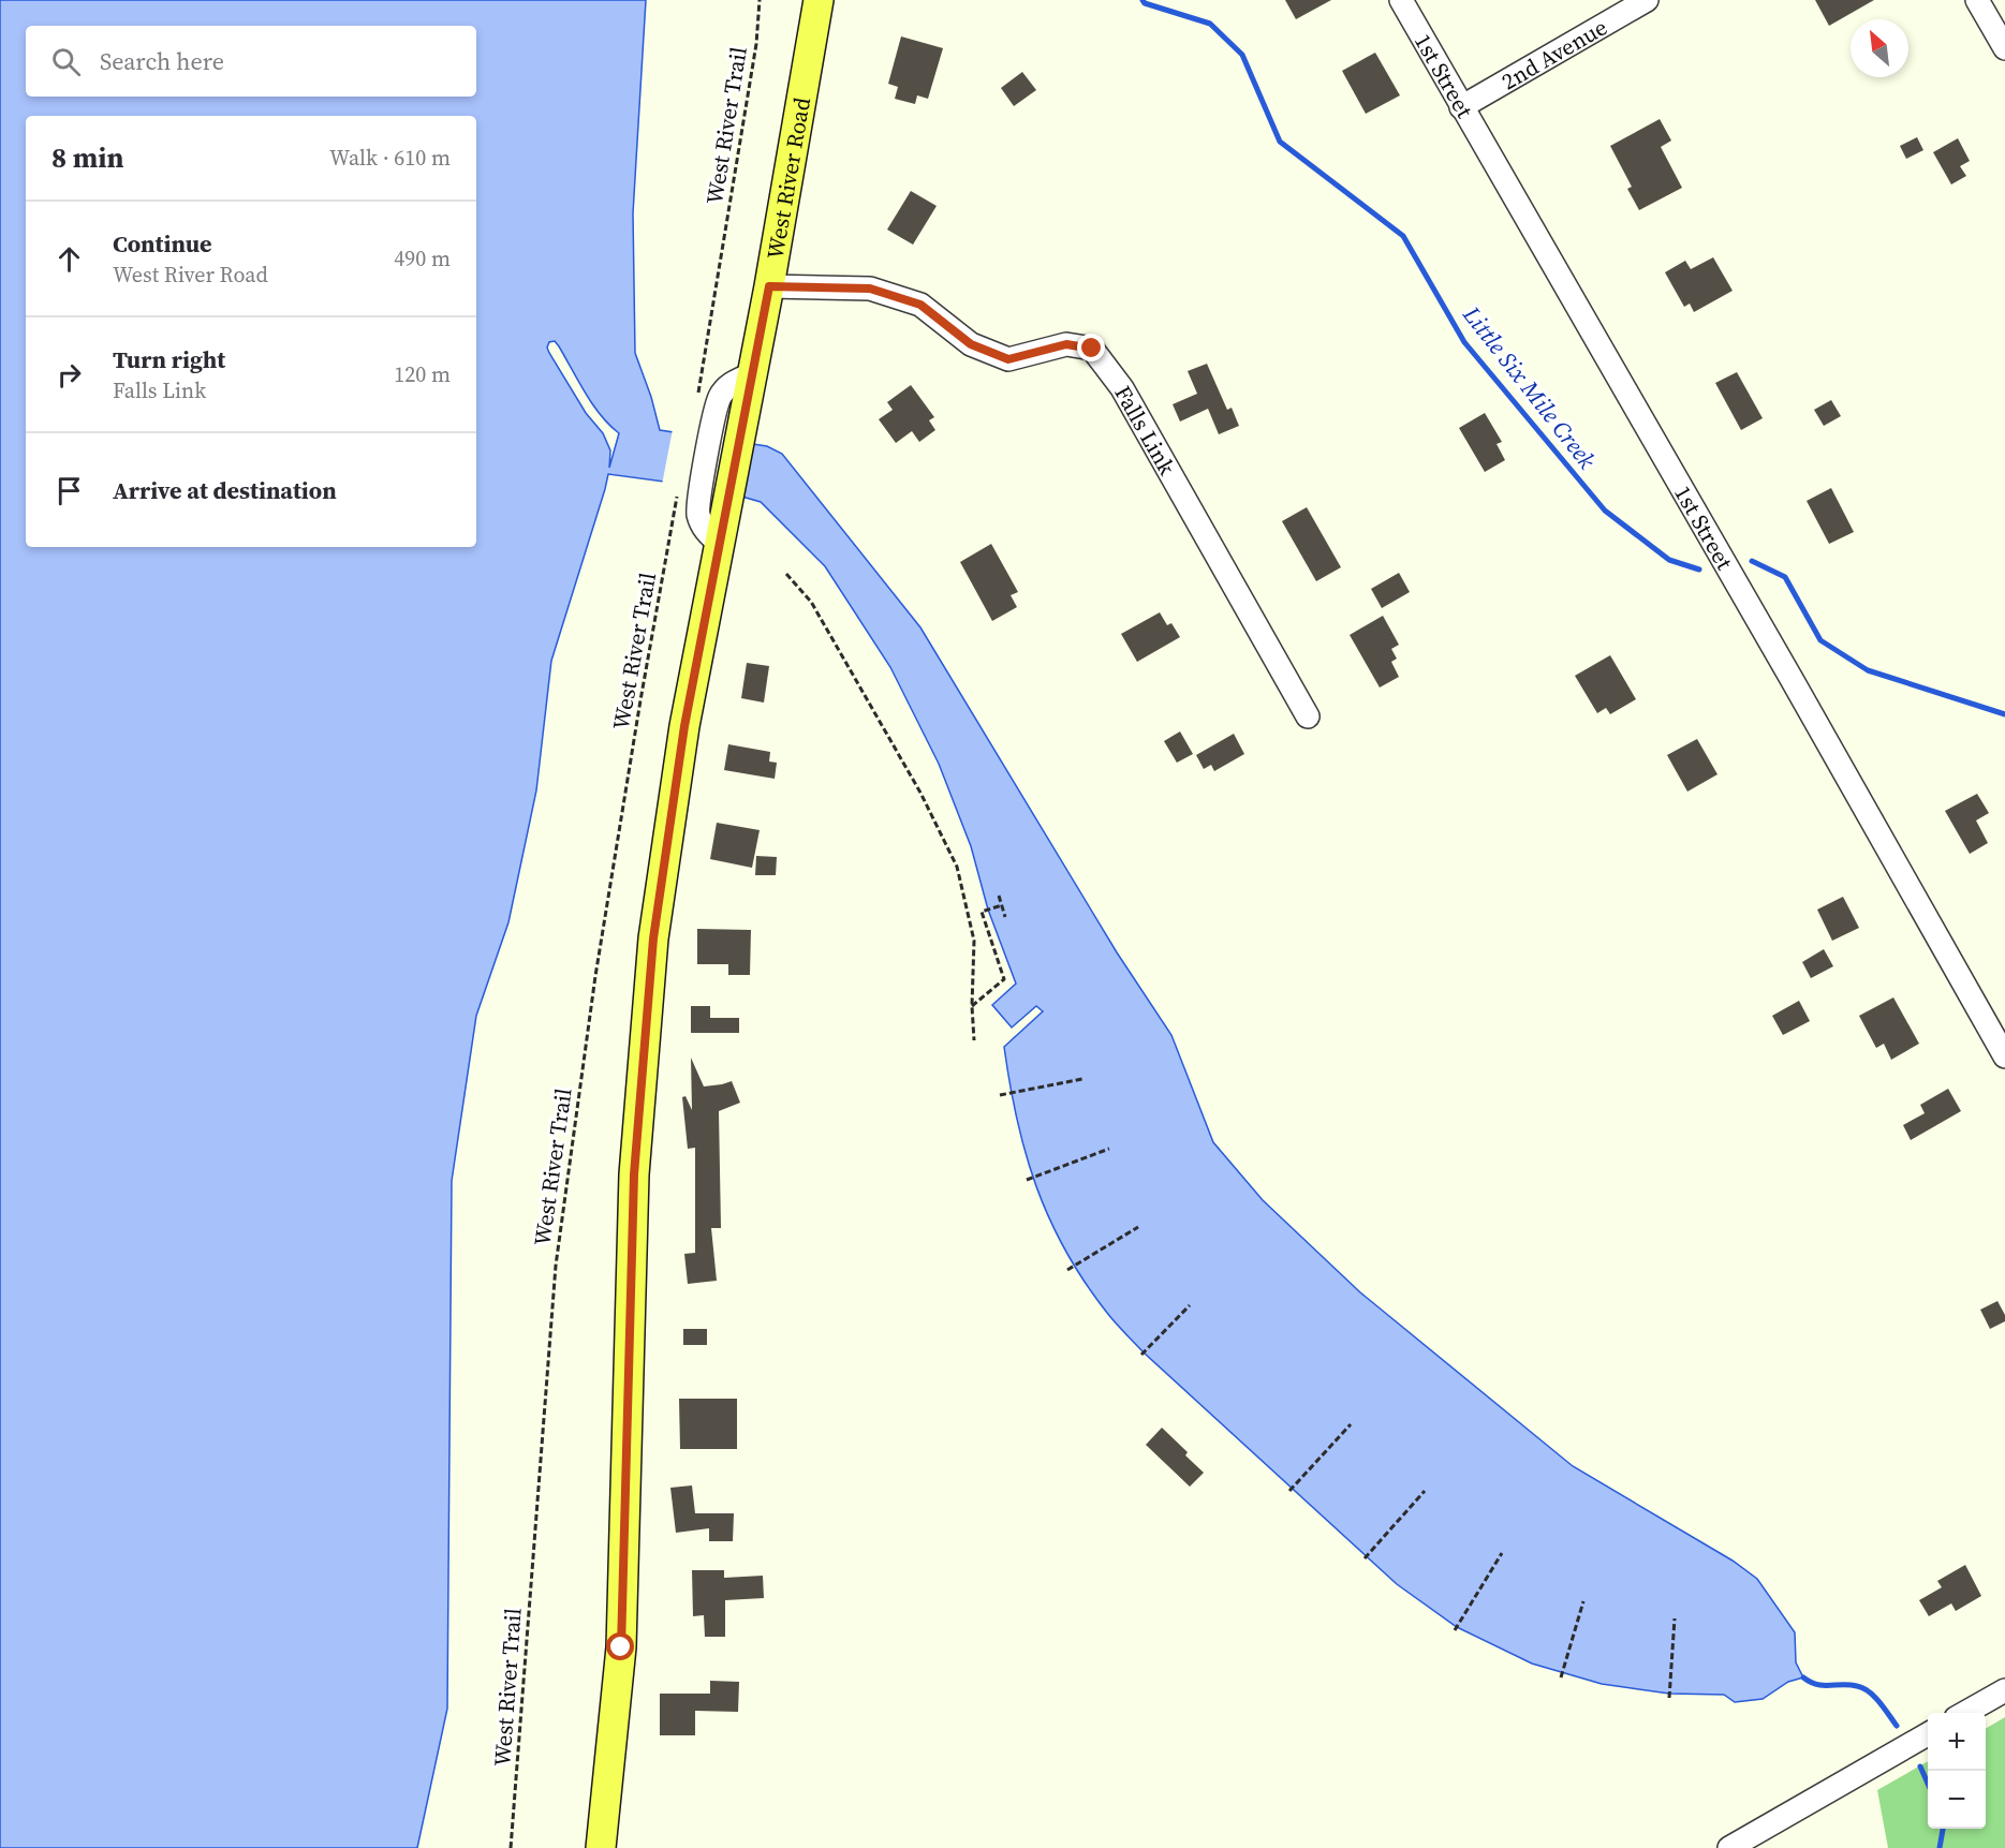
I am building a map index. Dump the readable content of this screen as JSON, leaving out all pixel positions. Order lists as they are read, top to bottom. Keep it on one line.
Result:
{"streets":{"main road":["West River Road"],"street":["2nd Avenue","1st Street","Falls Link"],"path":["West River Trail"]},"crossings":[["2nd Avenue","1st Street"],["West River Road","Falls Link"]],"water":["Little Six Mile Creek"],"north":"top left","page":{"search":"Search here","heading":["8 min","Walk · 610 m"],"list":[["Continue","West River Road","490 m"],["Turn right","Falls Link","120 m"],"Arrive at destination"],"map_buttons":["+","−"]}}
